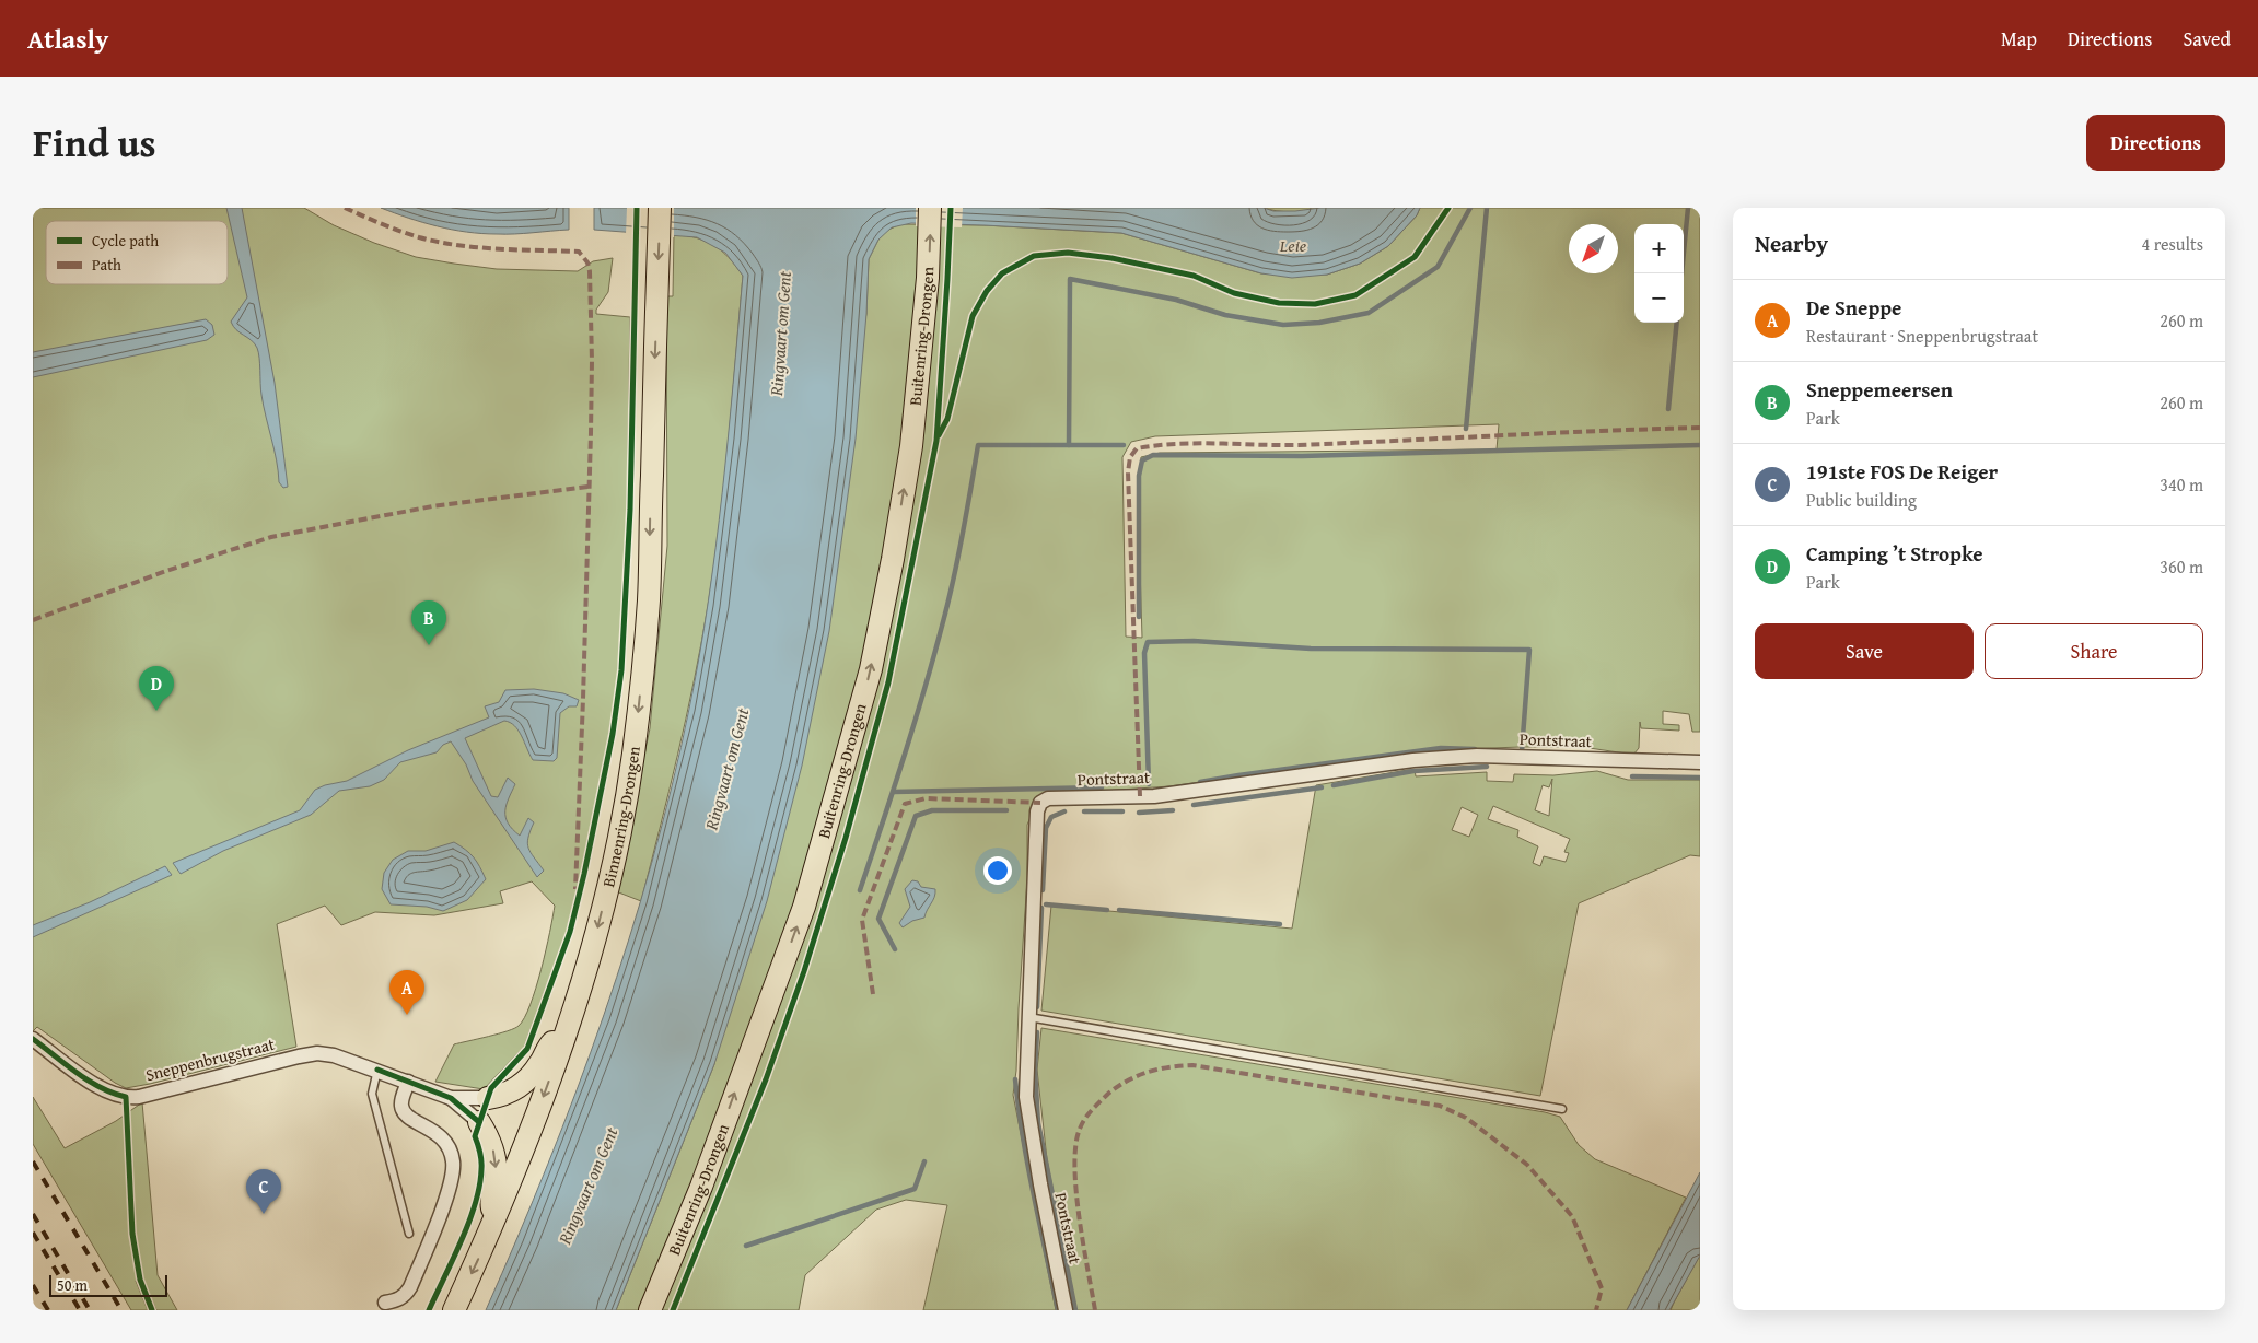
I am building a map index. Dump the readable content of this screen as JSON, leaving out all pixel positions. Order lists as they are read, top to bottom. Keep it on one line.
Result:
{"streets":{"highway":["Buitenring-Drongen","Binnenring-Drongen"],"street":["Pontstraat","Sneppenbrugstraat"]},"one_way":["Buitenring-Drongen","Binnenring-Drongen"],"water":["Leie","Ringvaart om Gent"],"legend":["Cycle path","Path"],"scale_bar":"50 m","north":"bottom left","page":{"header":"Atlasly","nav":["Map","Directions","Saved"],"title":"Find us","buttons":["Directions",["Save","Share"]],"heading":["Nearby","4 results"],"map_buttons":["+","−"],"list":[{"mark":"A","name":"De Sneppe","note":"Restaurant · Sneppenbrugstraat","value":"260 m"},{"mark":"B","name":"Sneppemeersen","note":"Park","value":"260 m"},{"mark":"C","name":"191ste FOS De Reiger","note":"Public building","value":"340 m"},{"mark":"D","name":"Camping ’t Stropke","note":"Park","value":"360 m"}],"pins":["B","D","A","C"],"scale":"50 m"}}
